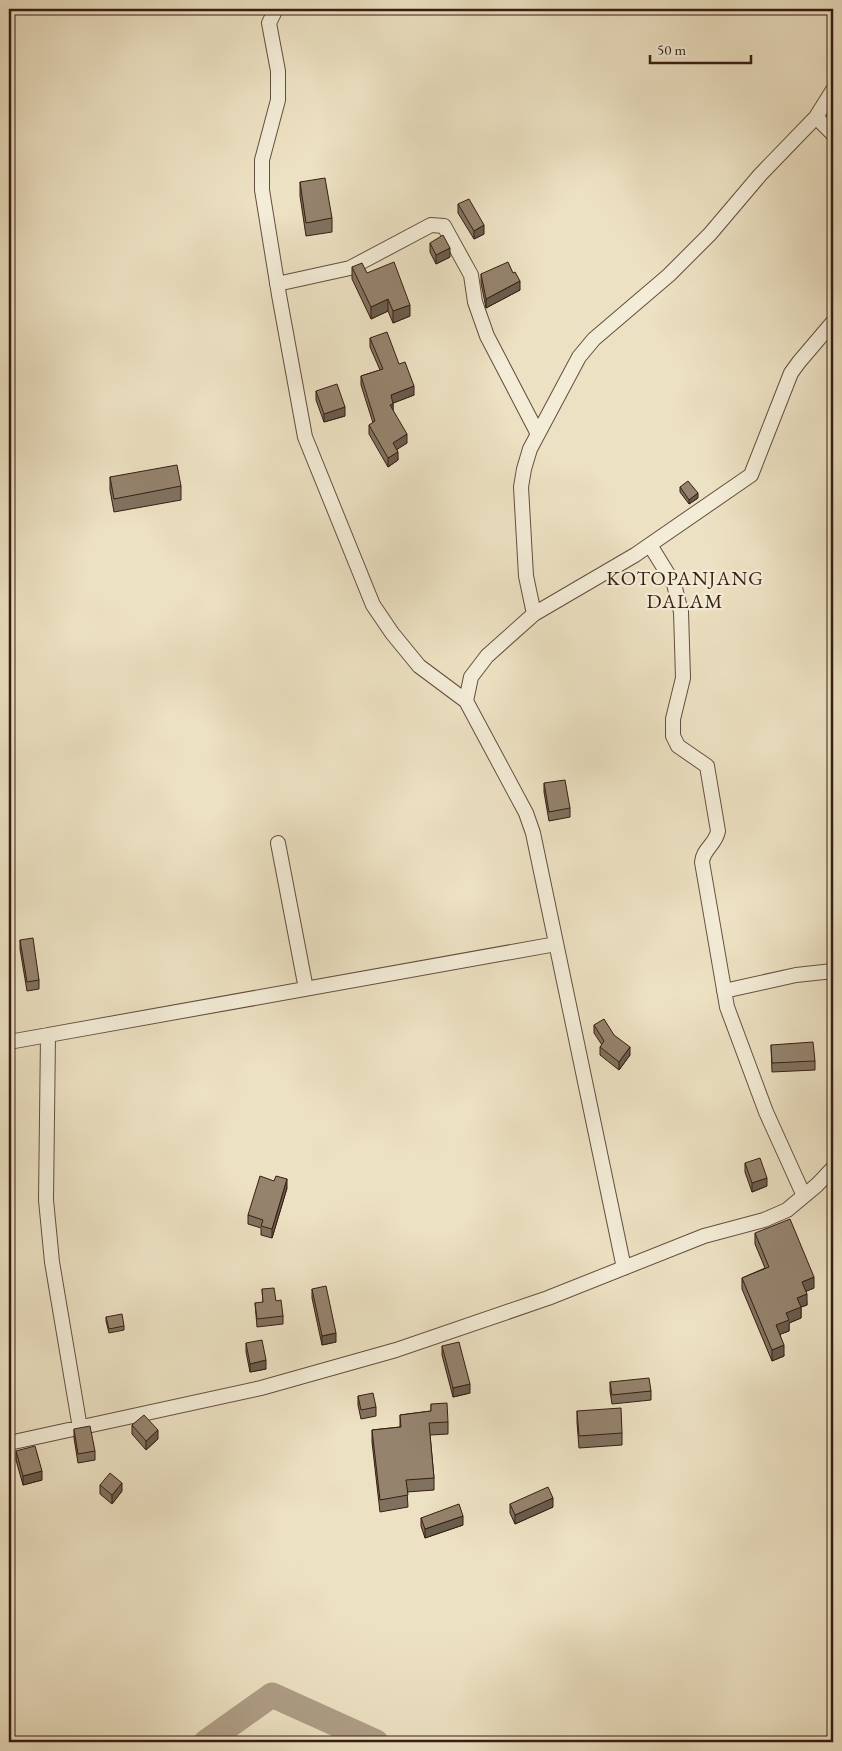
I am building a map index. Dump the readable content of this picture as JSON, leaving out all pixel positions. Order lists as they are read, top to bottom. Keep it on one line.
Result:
{"districts":["KOTOPANJANG DALAM"],"scale_bar":"50 m"}
